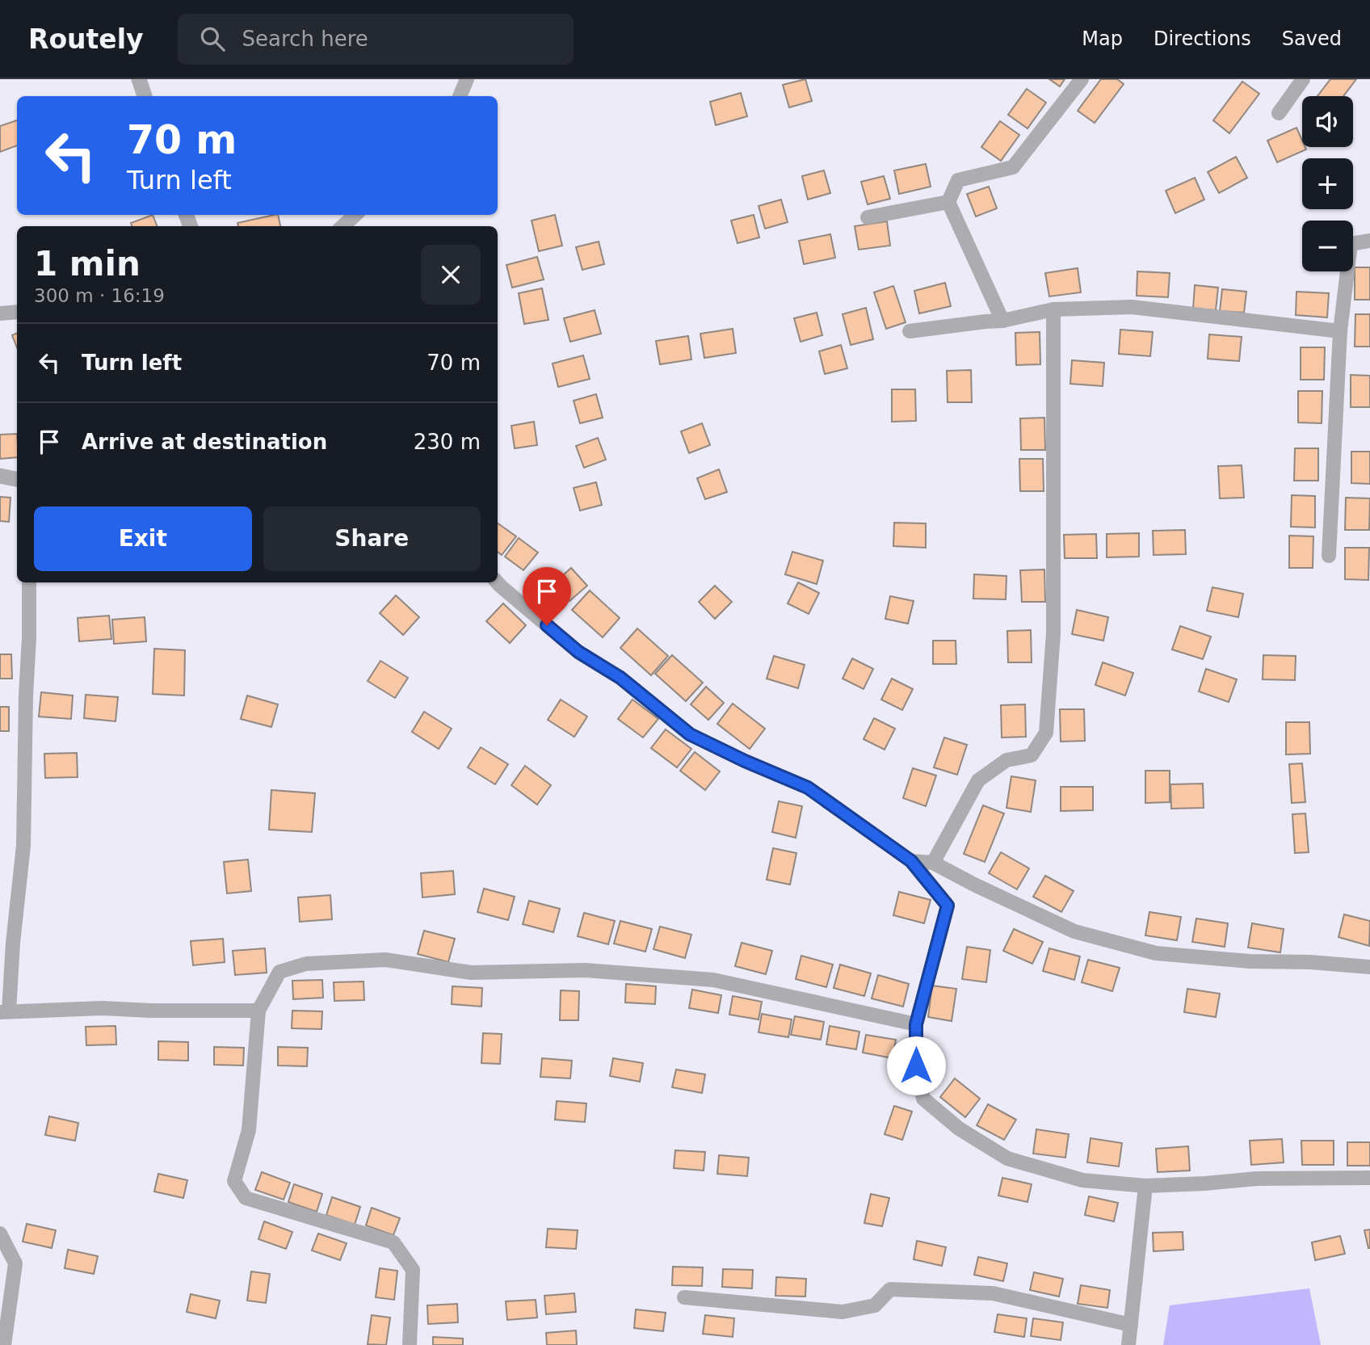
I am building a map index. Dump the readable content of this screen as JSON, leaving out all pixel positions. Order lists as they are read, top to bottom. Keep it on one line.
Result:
{"page":{"header":"Routely","search":"Search here","nav":["Map","Directions","Saved"],"map_buttons":["+","−"],"turn":["70 m","Turn left"],"heading":["1 min","300 m · 16:19"],"list":[{"name":"Turn left","value":"70 m"},{"name":"Arrive at destination","value":"230 m"}],"buttons":["Exit","Share"]}}
